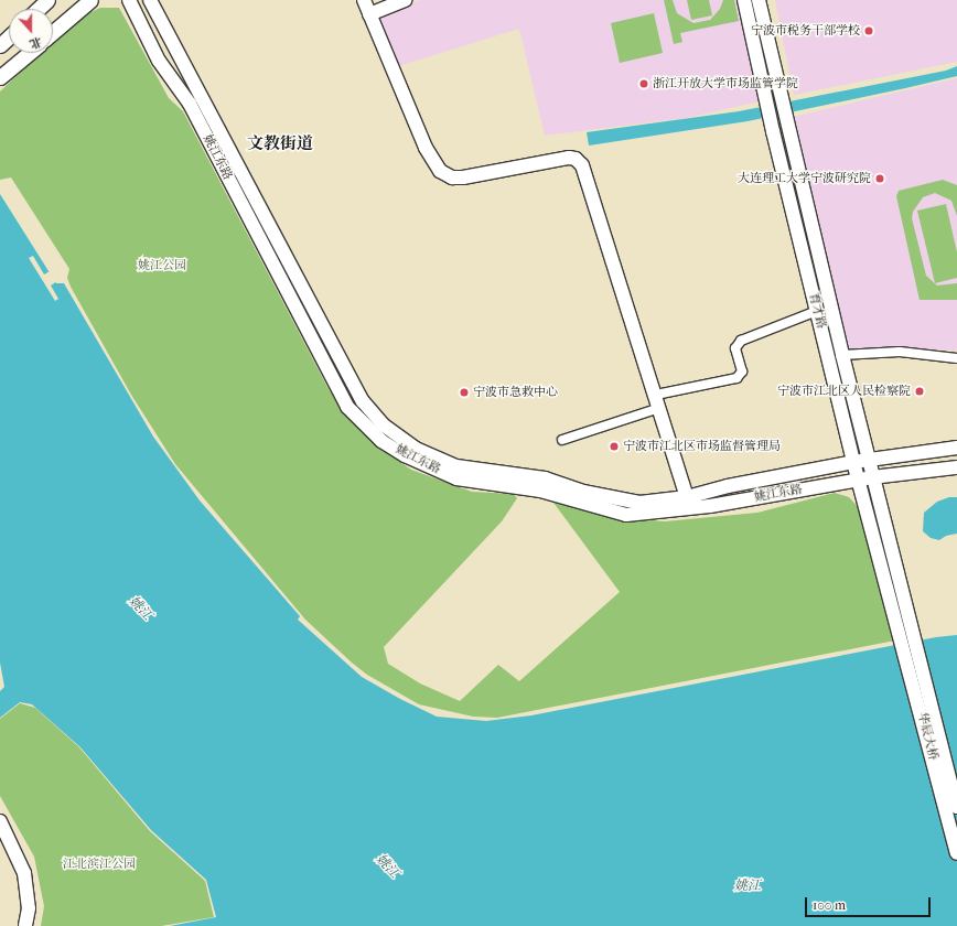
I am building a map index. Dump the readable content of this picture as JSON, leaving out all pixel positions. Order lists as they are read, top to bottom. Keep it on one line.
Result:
{"streets":{"main road":["姚江东路","育才路","华辰大桥"]},"crossings":[["姚江东路","育才路"],["育才路","华辰大桥"]],"districts":["文教街道"],"water":["姚江"],"parks":["姚江公园","江北滨江公园"],"places":["宁波市税务干部学校","浙江开放大学市场监管学院","大连理工大学宁波研究院","宁波市江北区人民检察院","宁波市急救中心","宁波市江北区市场监督管理局"],"scale_bar":"100 m","north":"bottom"}
